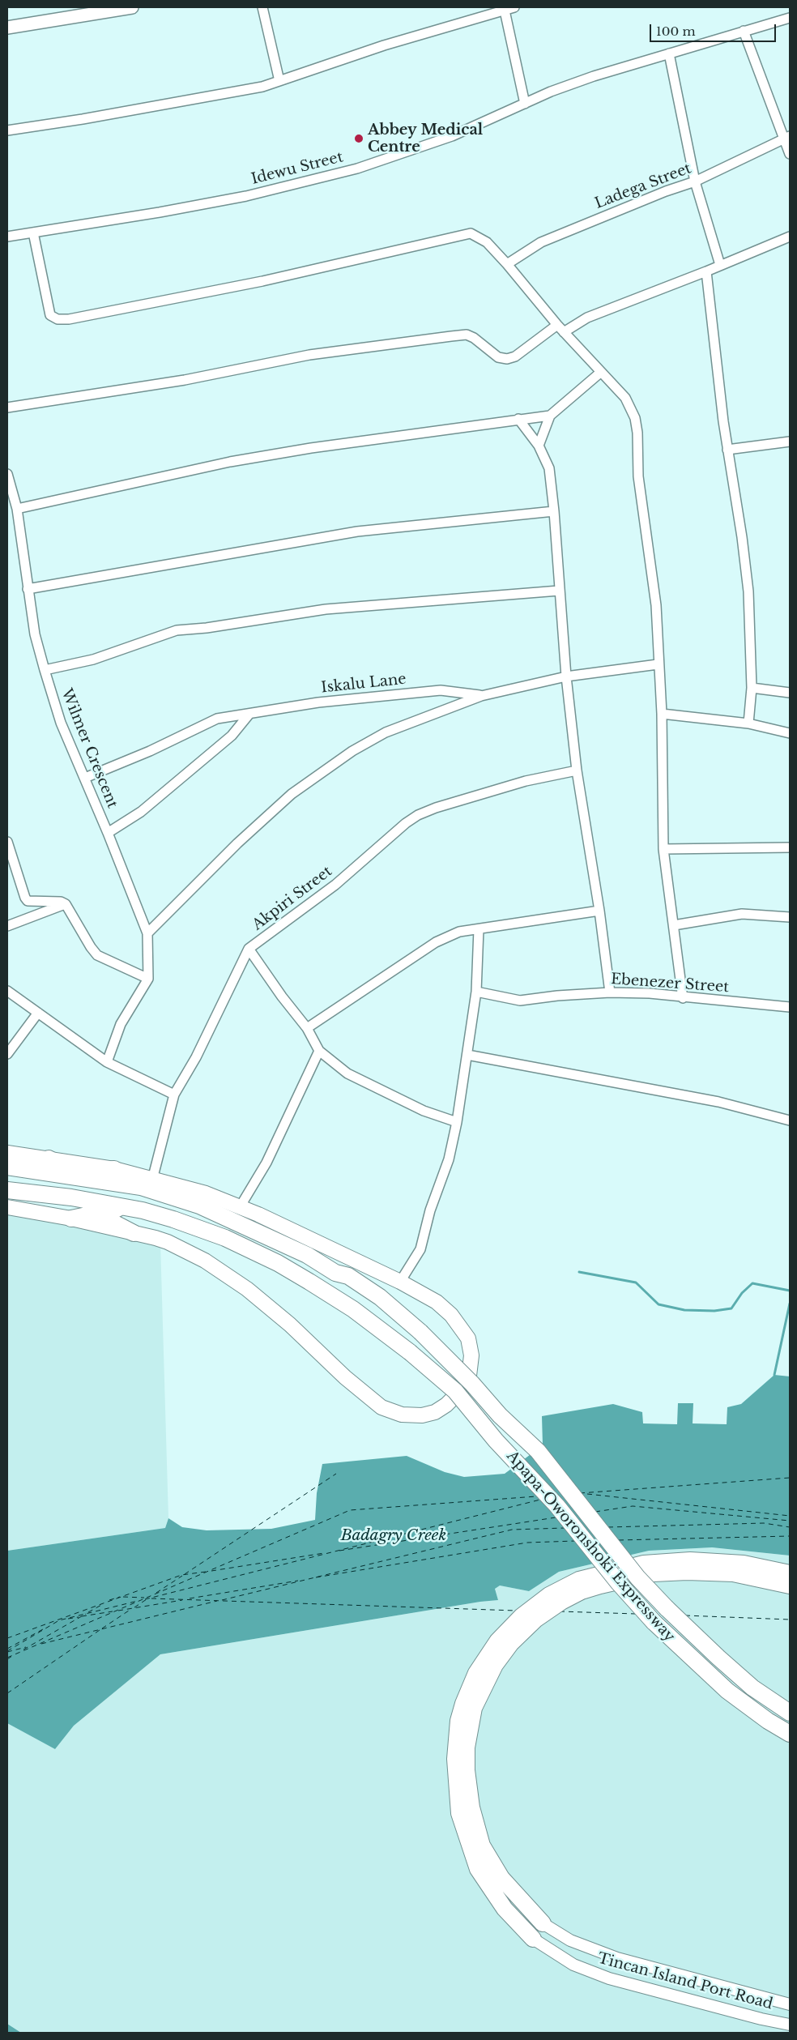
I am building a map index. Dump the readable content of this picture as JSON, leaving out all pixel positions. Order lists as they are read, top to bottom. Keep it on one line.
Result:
{"streets":{"highway":["Apapa-Oworonshoki Expressway"],"street":["Idewu Street","Ladega Street","Iskalu Lane","Wilmer Crescent","Akpiri Street","Ebenezer Street","Tincan Island Port Road"]},"crossings":[["Iskalu Lane","Wilmer Crescent"],["Akpiri Street","Apapa-Oworonshoki Expressway"]],"water":["Badagry Creek"],"places":["Abbey Medical Centre"],"scale_bar":"100 m"}
